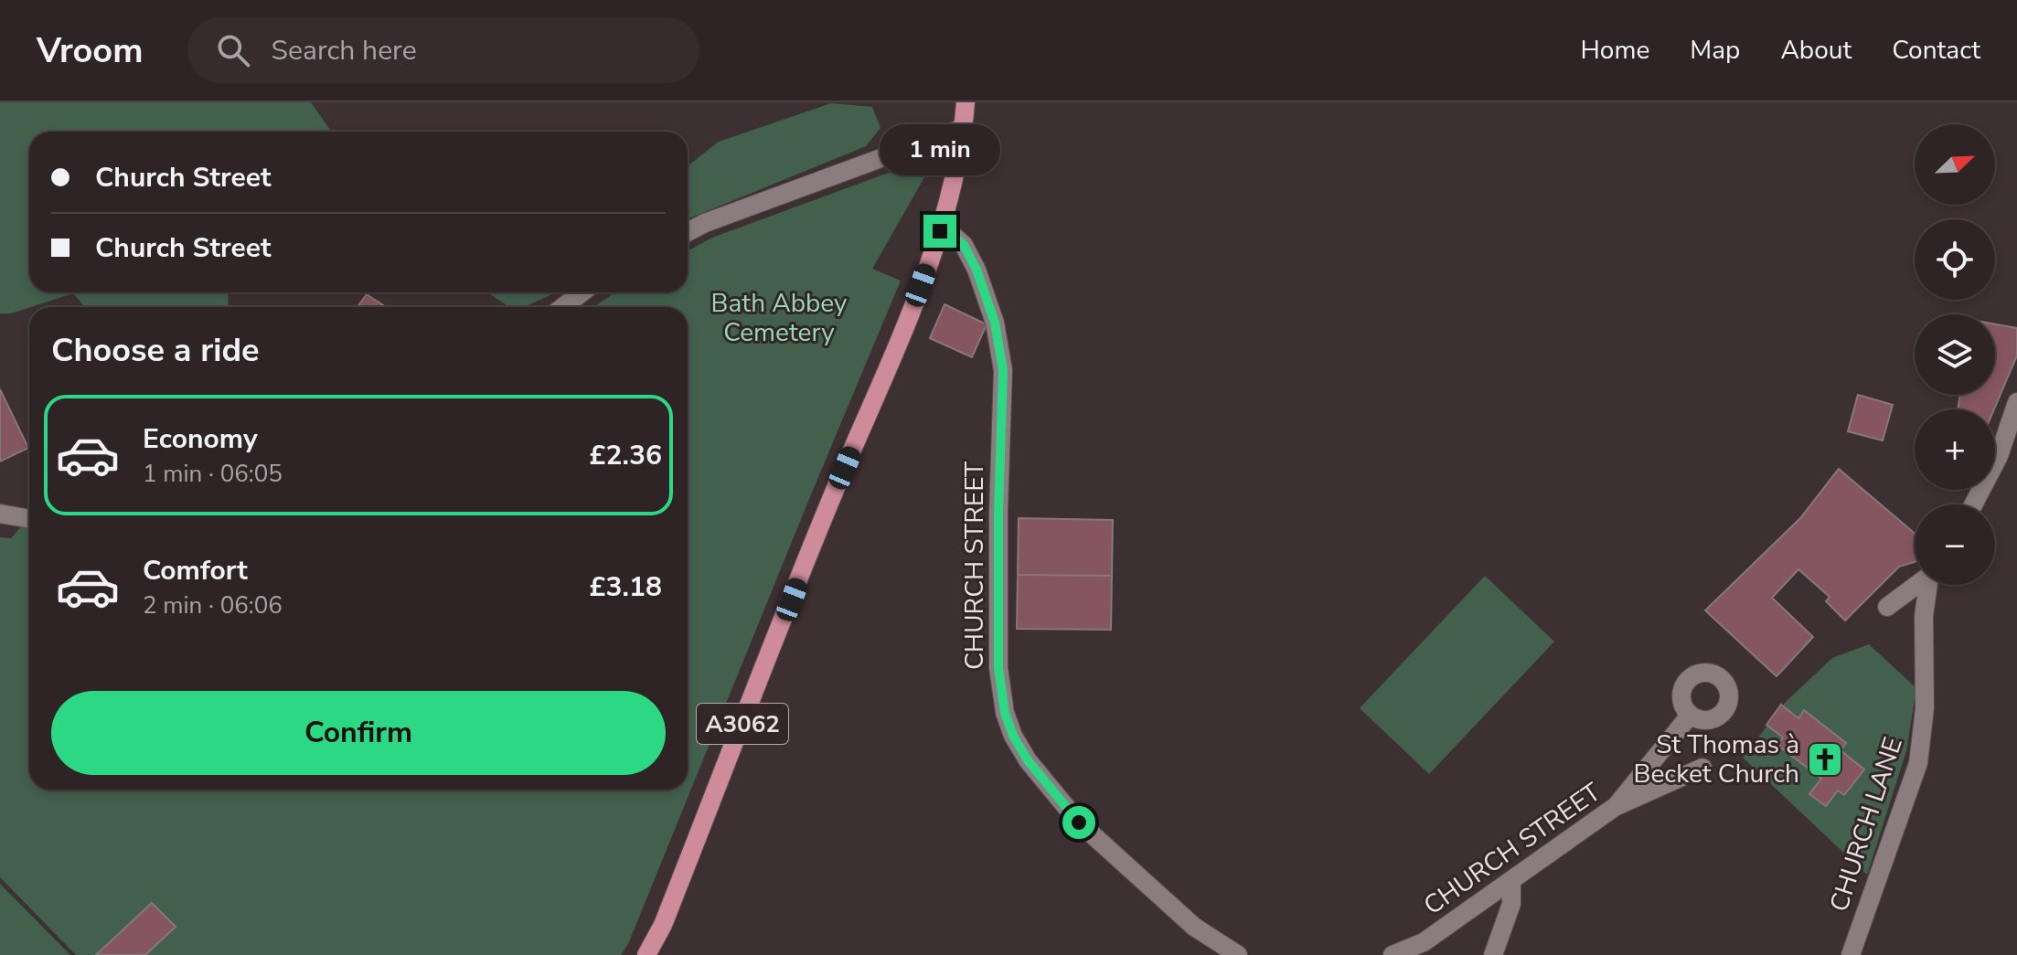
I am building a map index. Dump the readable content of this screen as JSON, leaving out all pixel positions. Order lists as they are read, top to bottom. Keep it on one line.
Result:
{"streets":{"main road":["A3062"],"street":["CHURCH STREET","CHURCH LANE"]},"crossings":[["CHURCH STREET","A3062"]],"parks":["Bath Abbey Cemetery"],"places":{"church":["St Thomas à Becket Church"]},"north":"top right","page":{"header":"Vroom","search":"Search here","nav":["Home","Map","About","Contact"],"map_buttons":["+","−"],"bubble":"1 min","banner":["Church Street","Church Street"],"heading":"Choose a ride","list":[{"name":"Economy","note":"1 min · 06:05","value":"£2.36"},{"name":"Comfort","note":"2 min · 06:06","value":"£3.18"}],"buttons":"Confirm"}}
